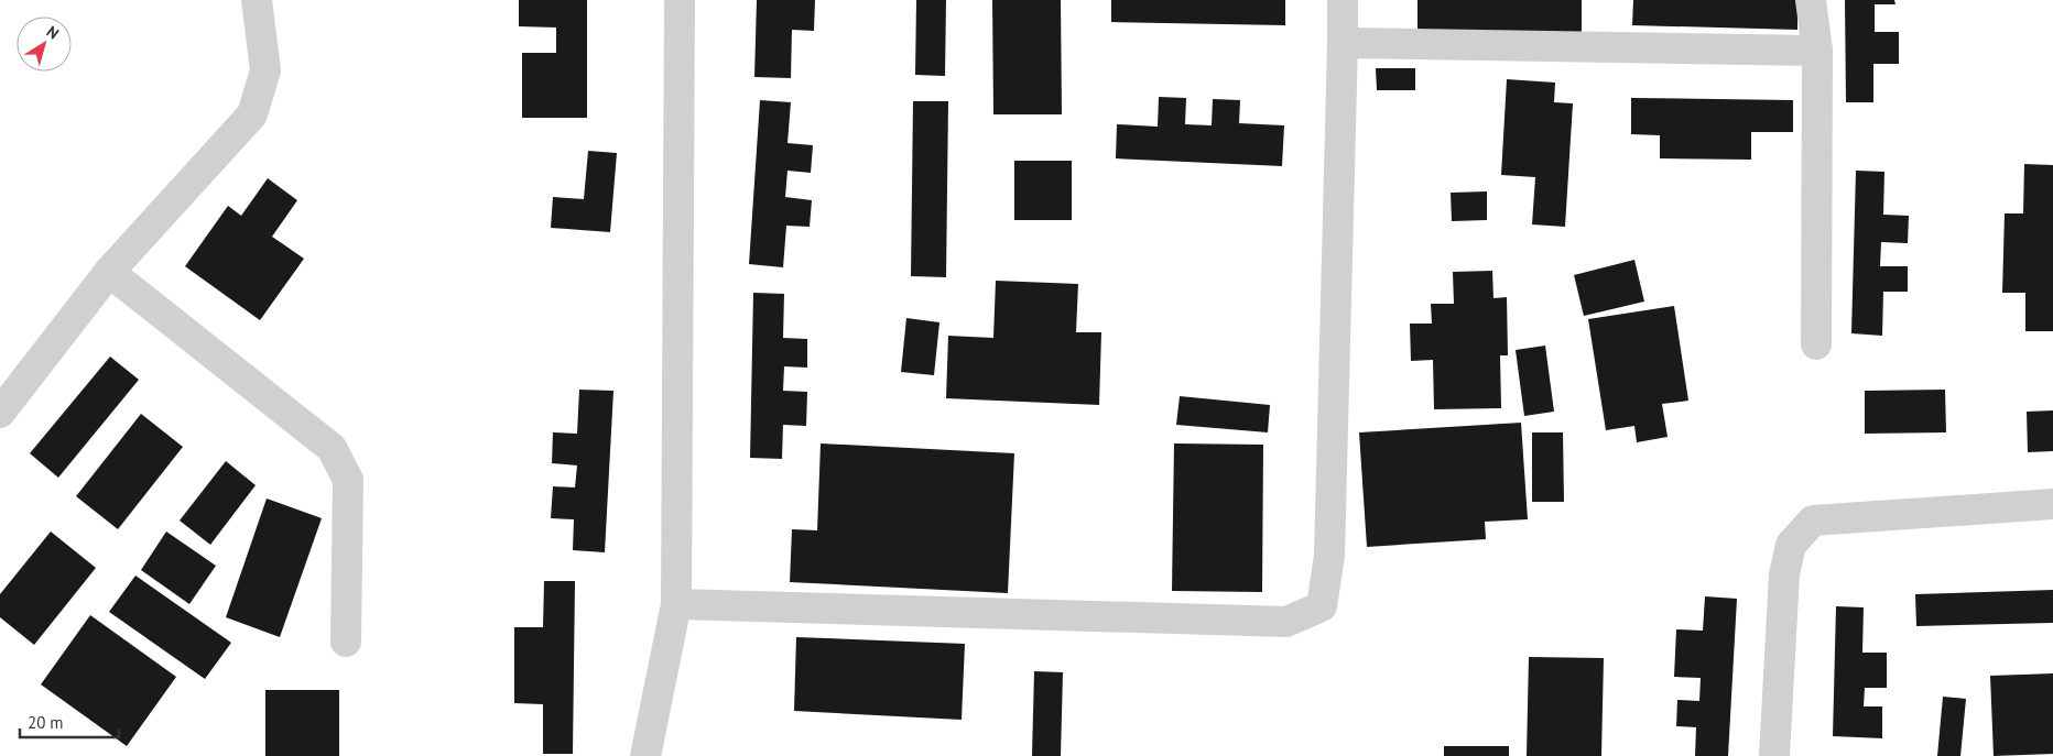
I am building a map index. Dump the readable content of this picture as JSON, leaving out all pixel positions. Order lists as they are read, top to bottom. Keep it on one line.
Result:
{"scale_bar":"20 m","north":"top right"}
